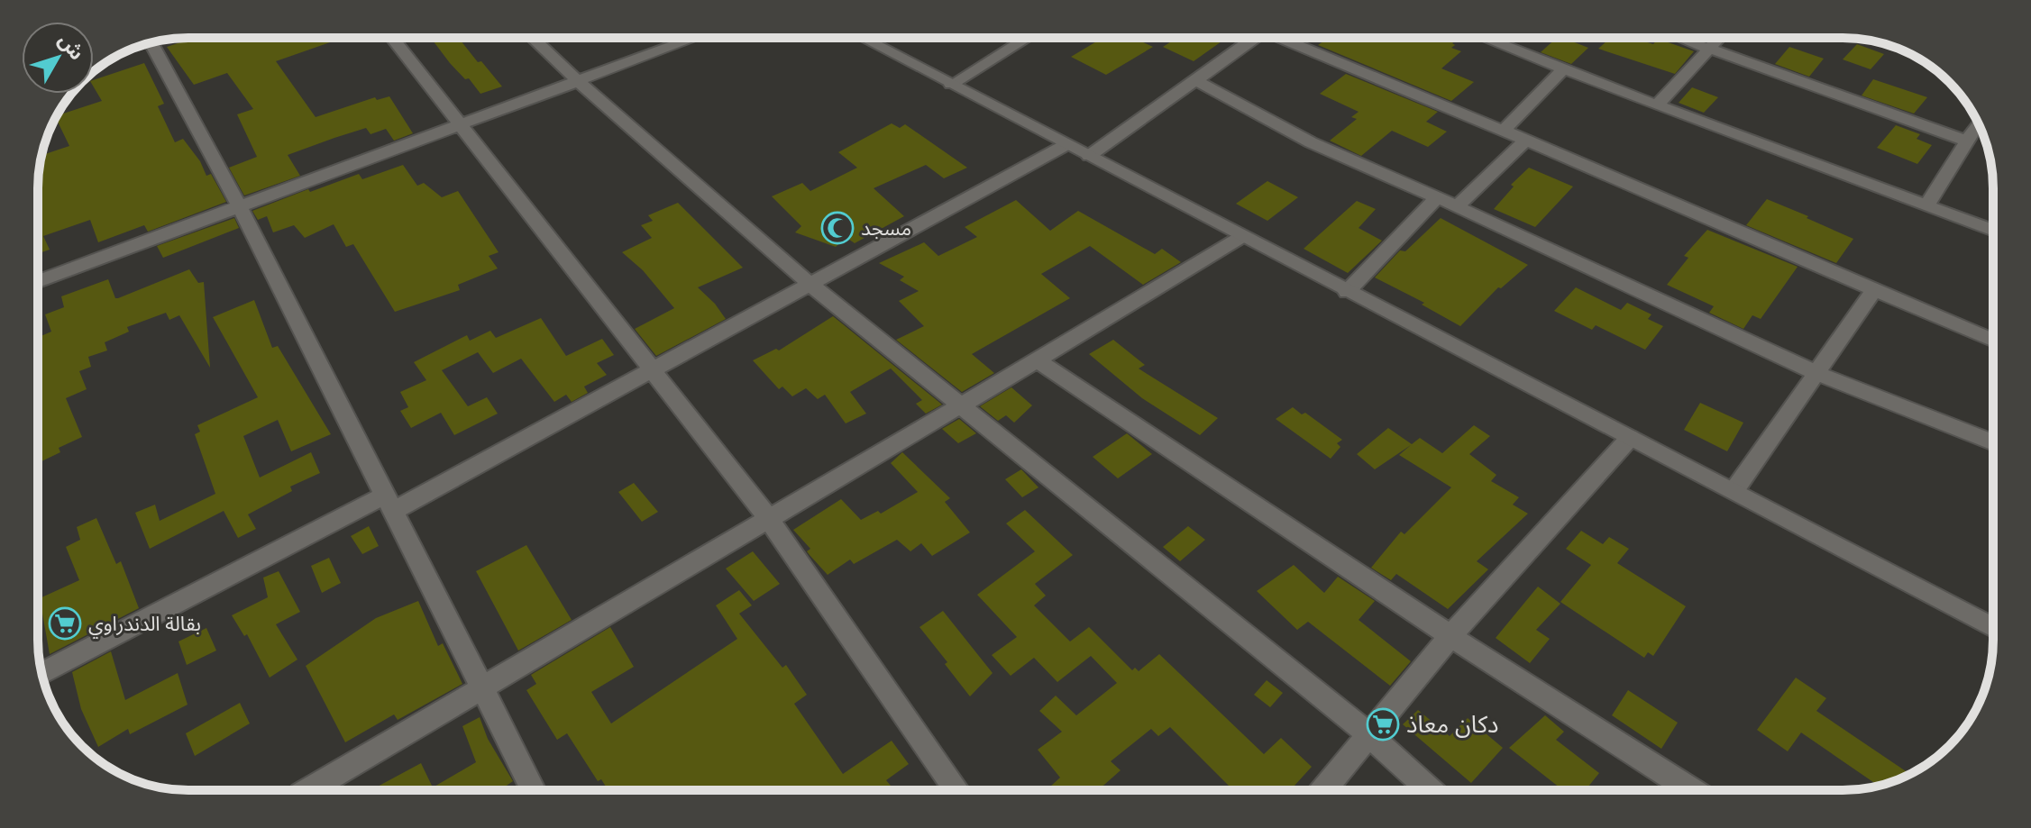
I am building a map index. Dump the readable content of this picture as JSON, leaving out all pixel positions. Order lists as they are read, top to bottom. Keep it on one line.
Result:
{"places":{"mosque":["مسجد"],"supermarket":["بقالة الدندراوي","دكان معاذ"]},"north":"top right"}
